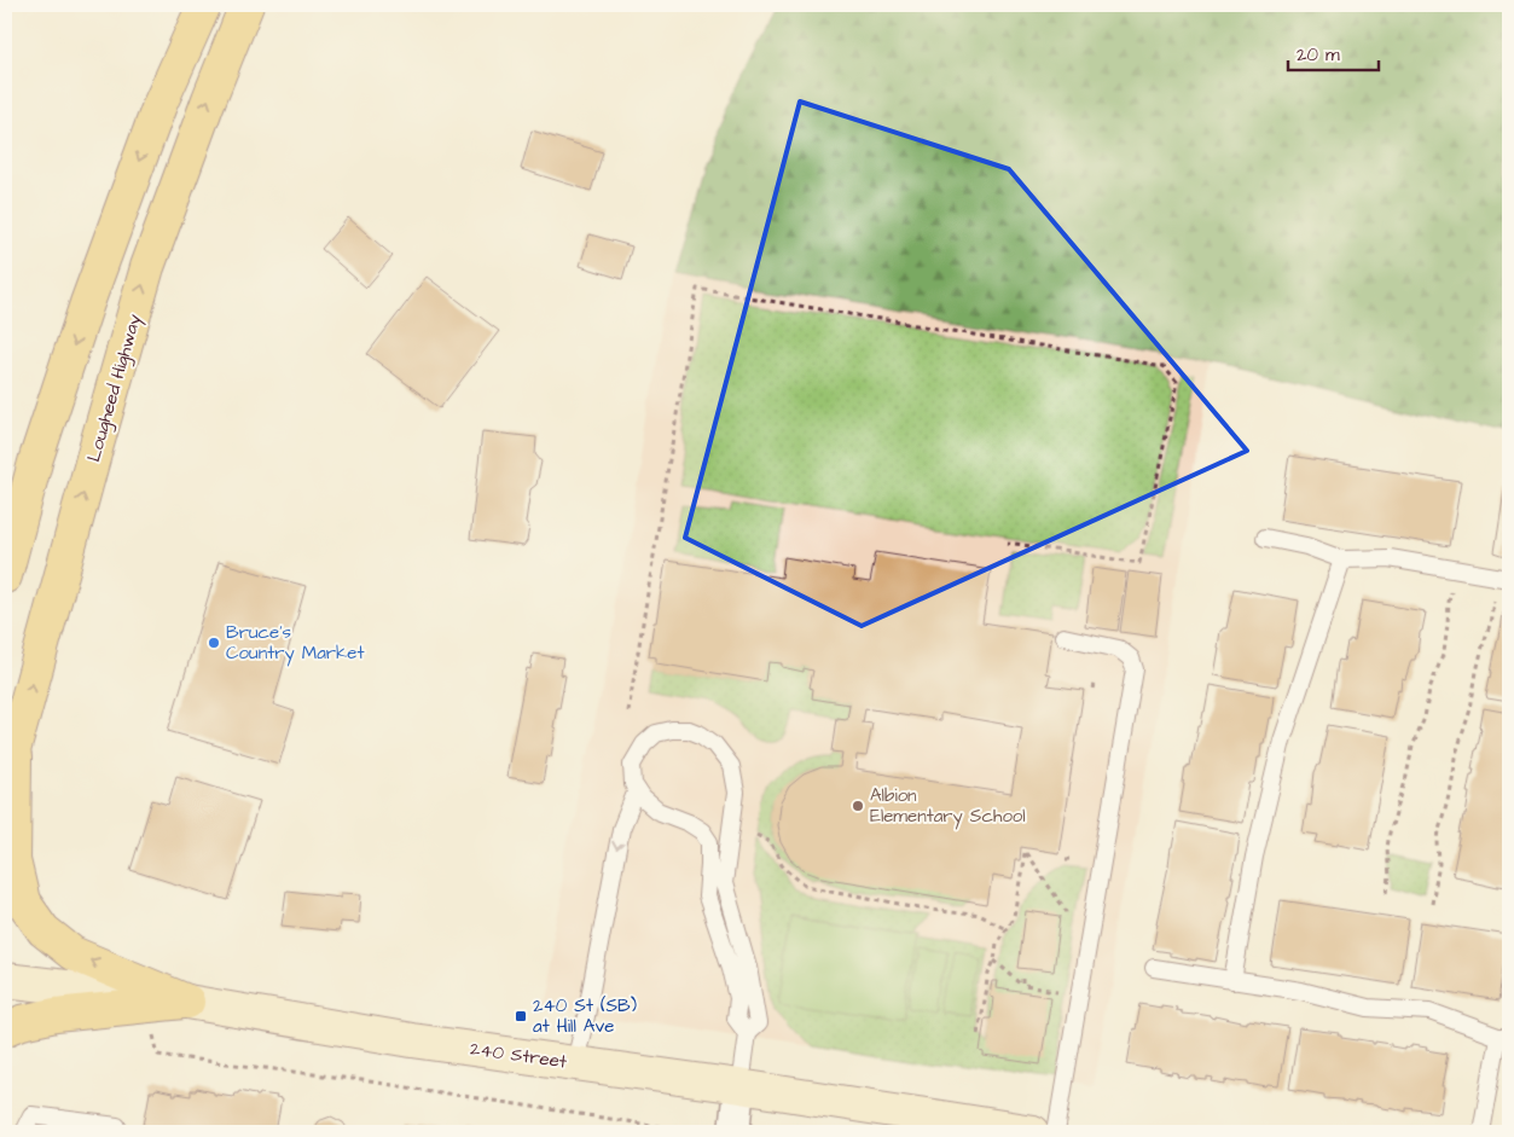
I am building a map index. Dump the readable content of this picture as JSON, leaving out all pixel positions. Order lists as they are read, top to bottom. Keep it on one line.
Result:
{"streets":{"highway":["Lougheed Highway"],"main road":["240 Street"]},"places":{"other":["Bruce’s Country Market","Albion Elementary School"],"transit":["240 St (SB) at Hill Ave"]},"scale_bar":"20 m"}
